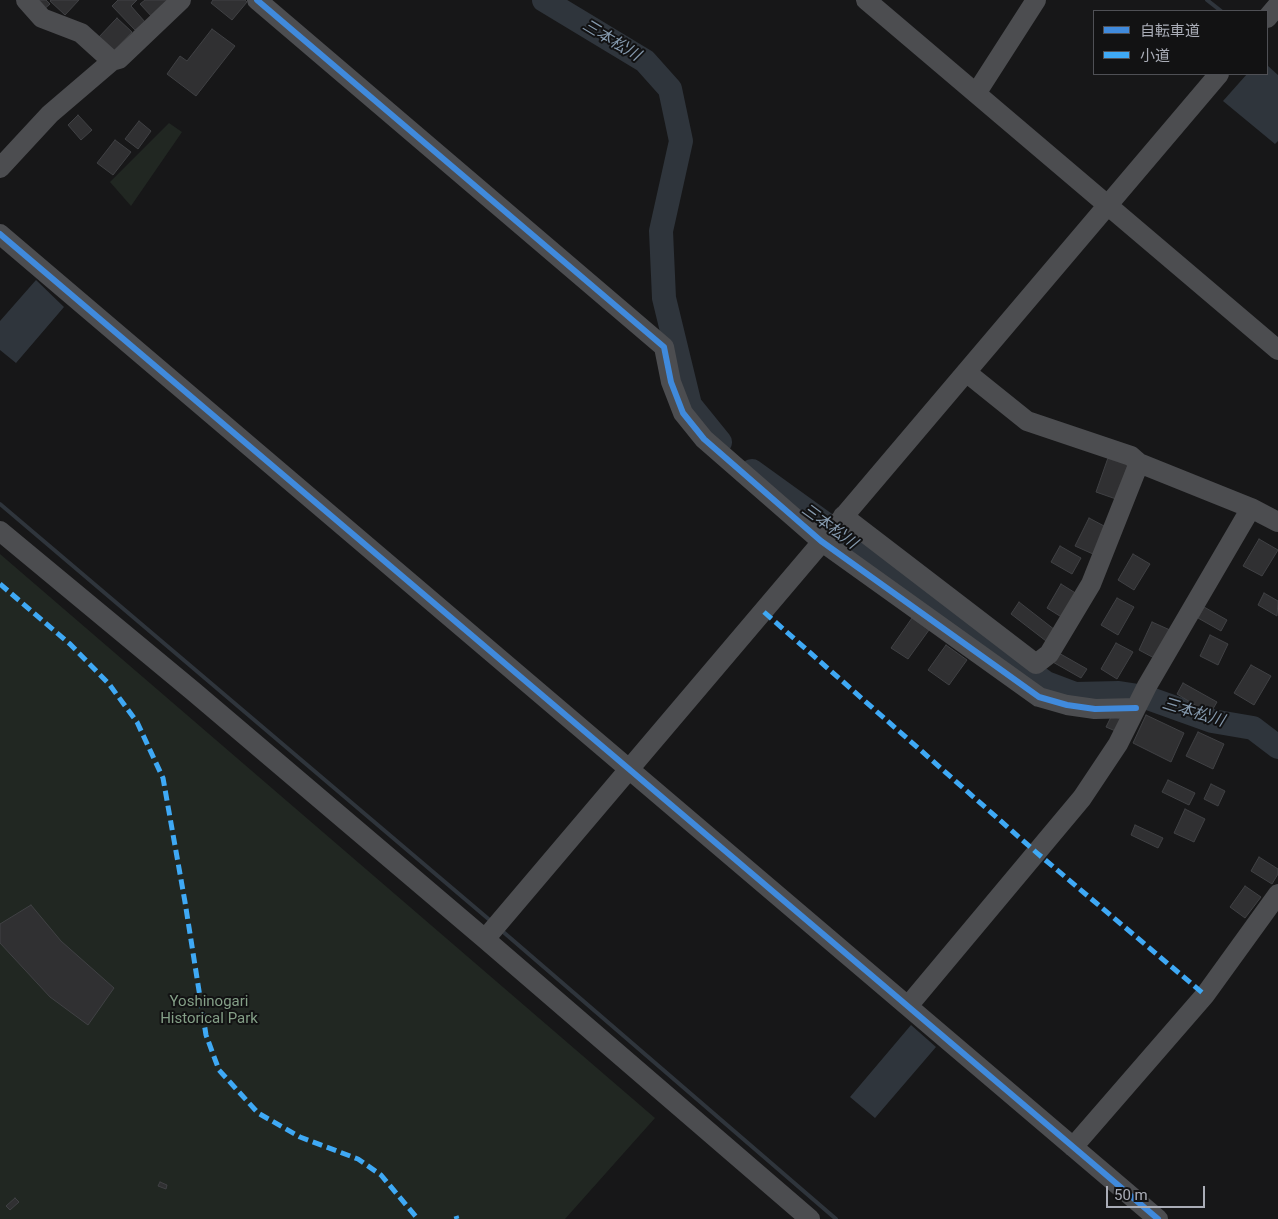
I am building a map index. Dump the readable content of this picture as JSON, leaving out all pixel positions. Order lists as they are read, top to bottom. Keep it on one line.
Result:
{"water":["三本松川"],"parks":["Yoshinogari Historical Park"],"legend":["自転車道","小道"],"scale_bar":"50 m"}
